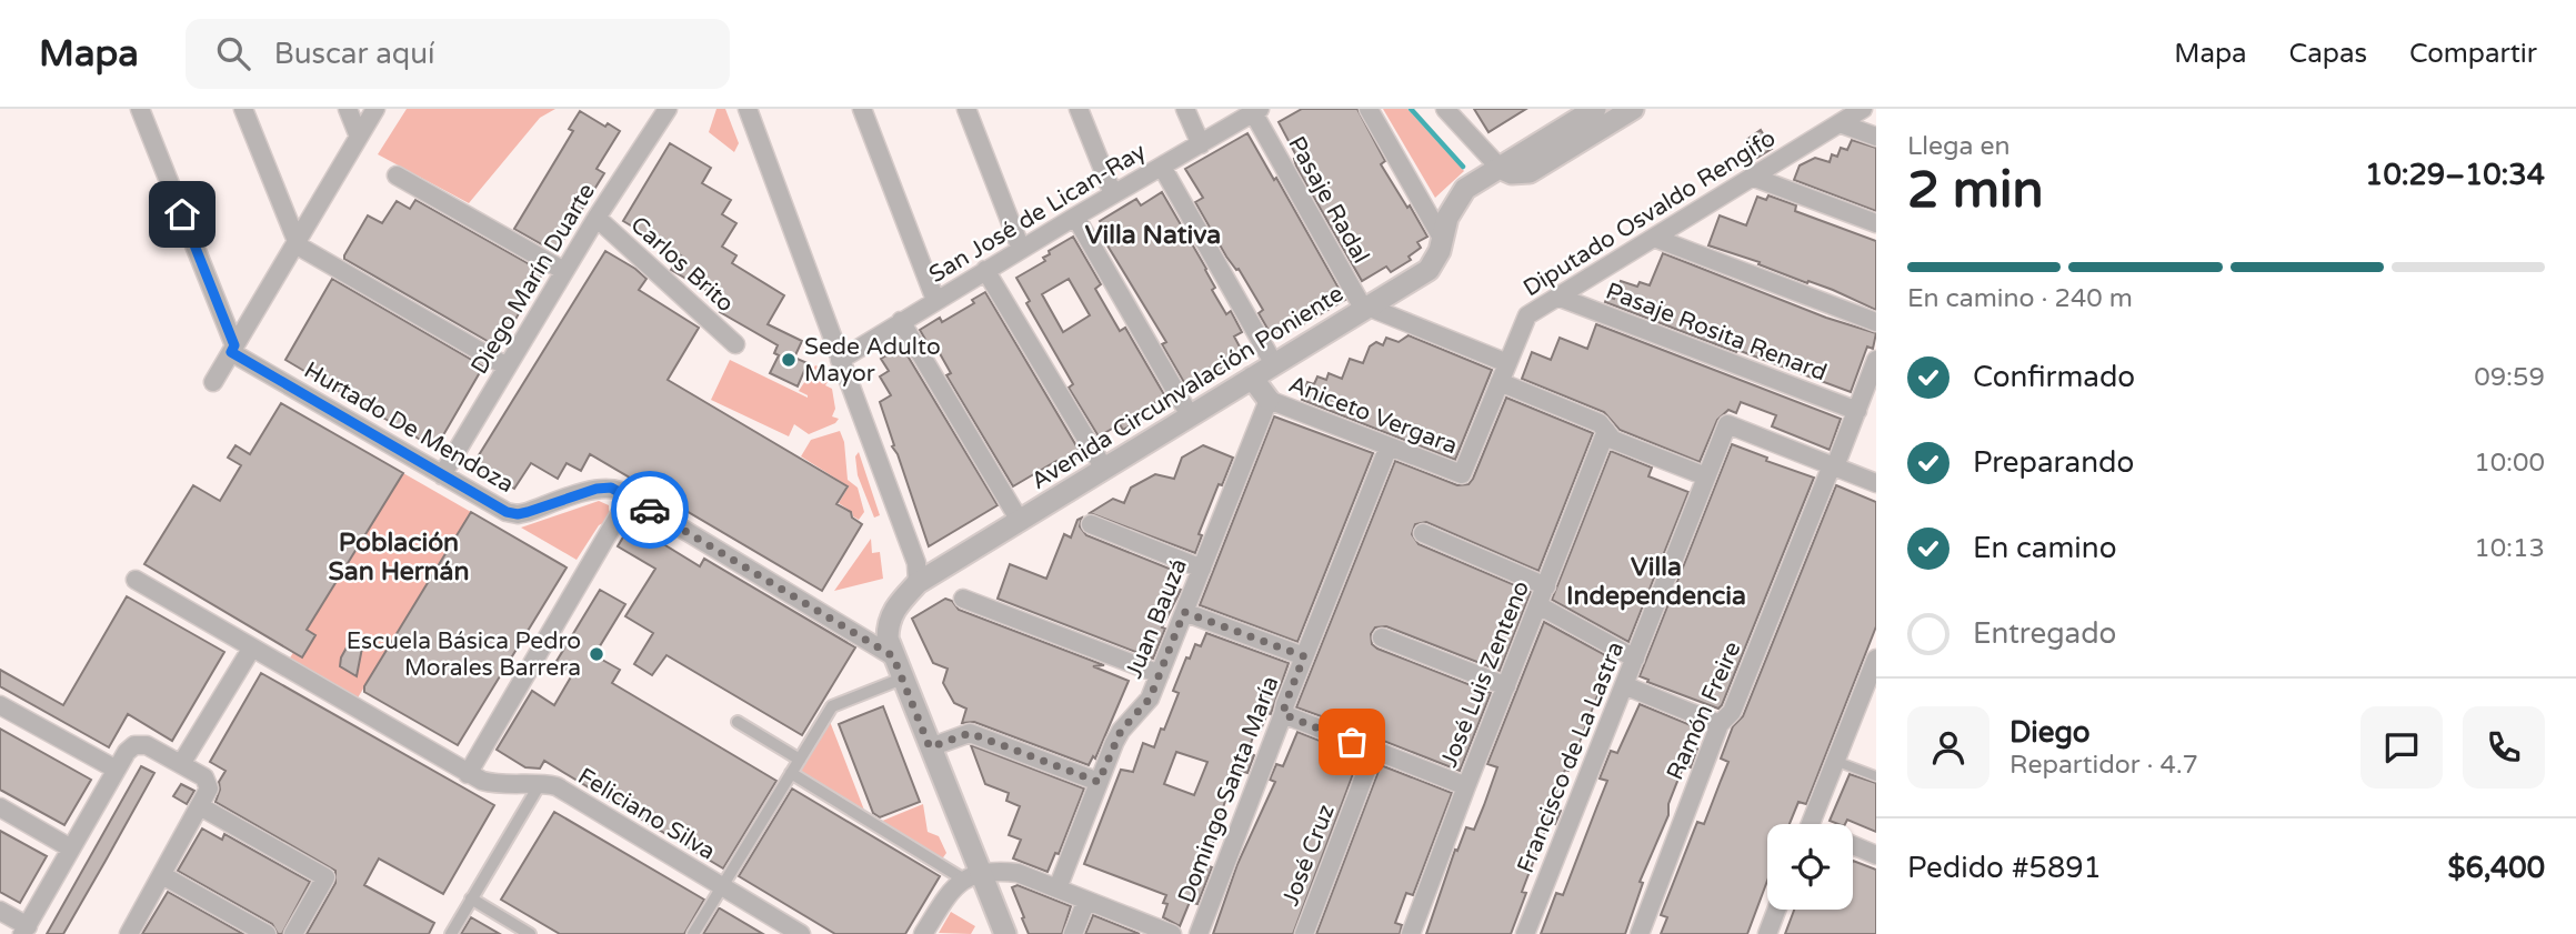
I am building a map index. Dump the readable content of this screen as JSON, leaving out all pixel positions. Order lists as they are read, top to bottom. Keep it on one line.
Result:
{"streets":{"street":["Pasaje Radal","San José de Lican-Ray","Diputado Osvaldo Rengifo","Carlos Brito","Diego Marín Duarte","Pasaje Rosita Renard","Avenida Circunvalación Poniente","Aniceto Vergara","Hurtado De Mendoza","Juan Bauzá","José Luis Zenteno","Ramón Freire","Francisco de La Lastra","Domingo Santa María","Feliciano Silva","José Cruz"]},"crossings":[["Pasaje Radal","San José de Lican-Ray"],["Pasaje Radal","Avenida Circunvalación Poniente"],["Diputado Osvaldo Rengifo","Pasaje Rosita Renard"],["Diputado Osvaldo Rengifo","Aniceto Vergara"],["Carlos Brito","Diego Marín Duarte"],["Diego Marín Duarte","Hurtado De Mendoza"],["Pasaje Rosita Renard","Ramón Freire"],["Avenida Circunvalación Poniente","Hurtado De Mendoza"],["Aniceto Vergara","Juan Bauzá"],["Aniceto Vergara","Domingo Santa María"],["Ramón Freire","Francisco de La Lastra"]],"districts":["Villa Nativa","Población San Hernán","Villa Independencia"],"places":["Sede Adulto Mayor","Escuela Básica Pedro Morales Barrera"],"page":{"header":"Mapa","search":"Buscar aquí","nav":["Mapa","Capas","Compartir"],"heading":["2 min","Llega en","10:29–10:34"],"panel":["Diego","Repartidor · 4.7","Pedido #5891","$6,400"],"bar":"En camino · 240 m","list":[["Confirmado","09:59"],["Preparando","10:00"],["En camino","10:13"],"Entregado"]}}
